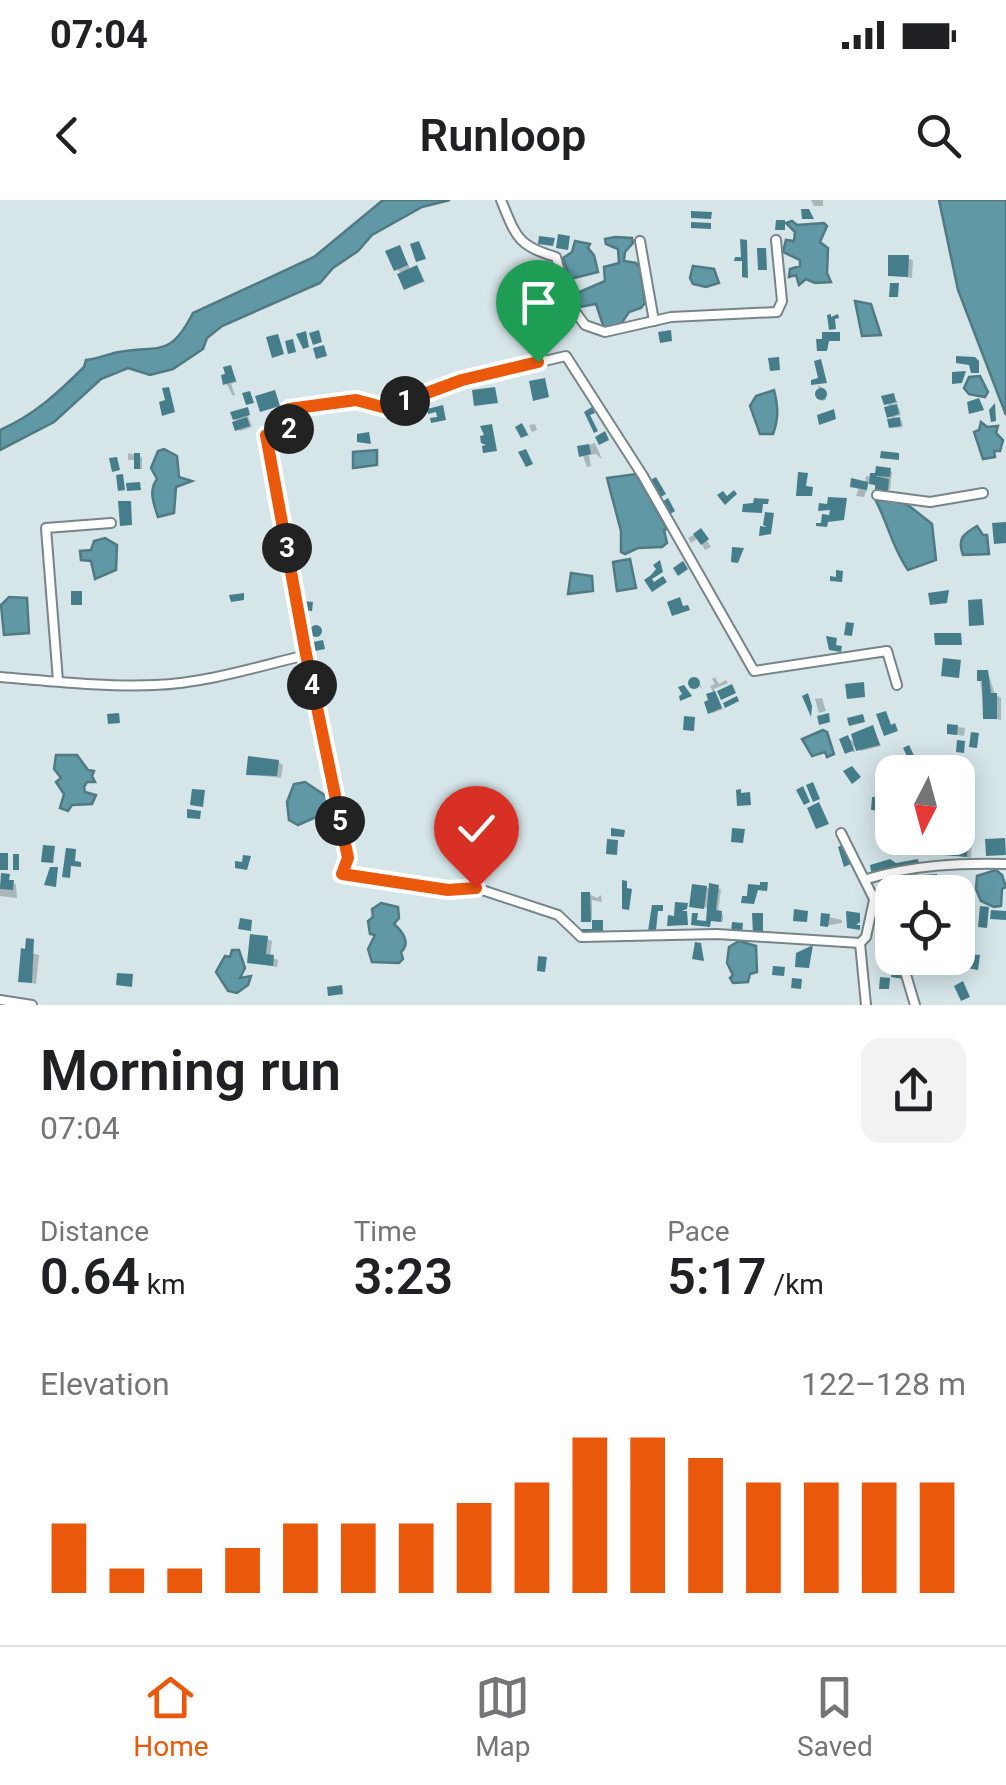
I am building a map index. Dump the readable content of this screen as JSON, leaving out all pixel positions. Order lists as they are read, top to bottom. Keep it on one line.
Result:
{"north":"bottom","page":{"status":"07:04","header":"Runloop","pins":["1","2","3","4","5"],"heading":["Morning run","07:04"],"stats":[["Distance","0.64 km"],["Time","3:23"],["Pace","5:17 /km"]],"chart":["Elevation","122–128 m"],"tabs":["Home","Map","Saved"]}}
